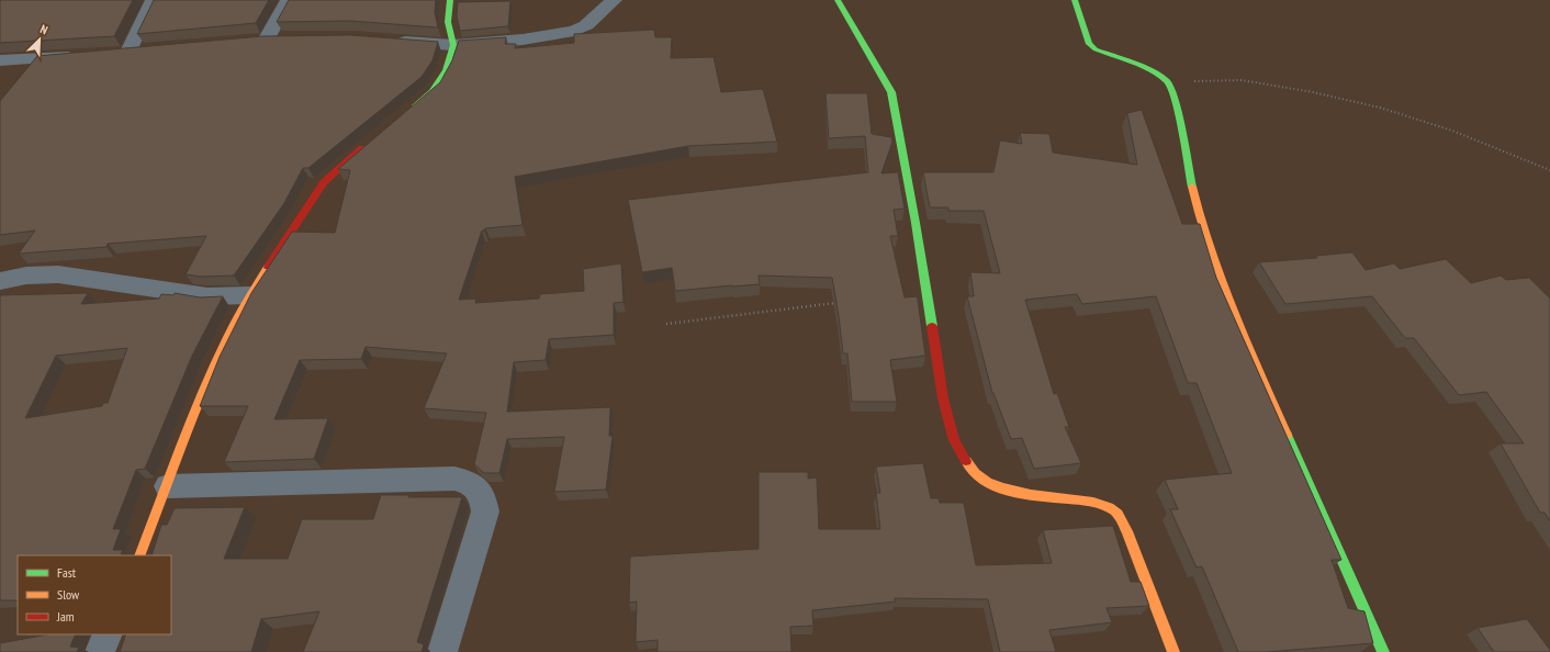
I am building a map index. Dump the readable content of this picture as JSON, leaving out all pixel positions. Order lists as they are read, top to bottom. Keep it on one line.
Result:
{"legend":["Fast","Slow","Jam"],"north":"top right"}
